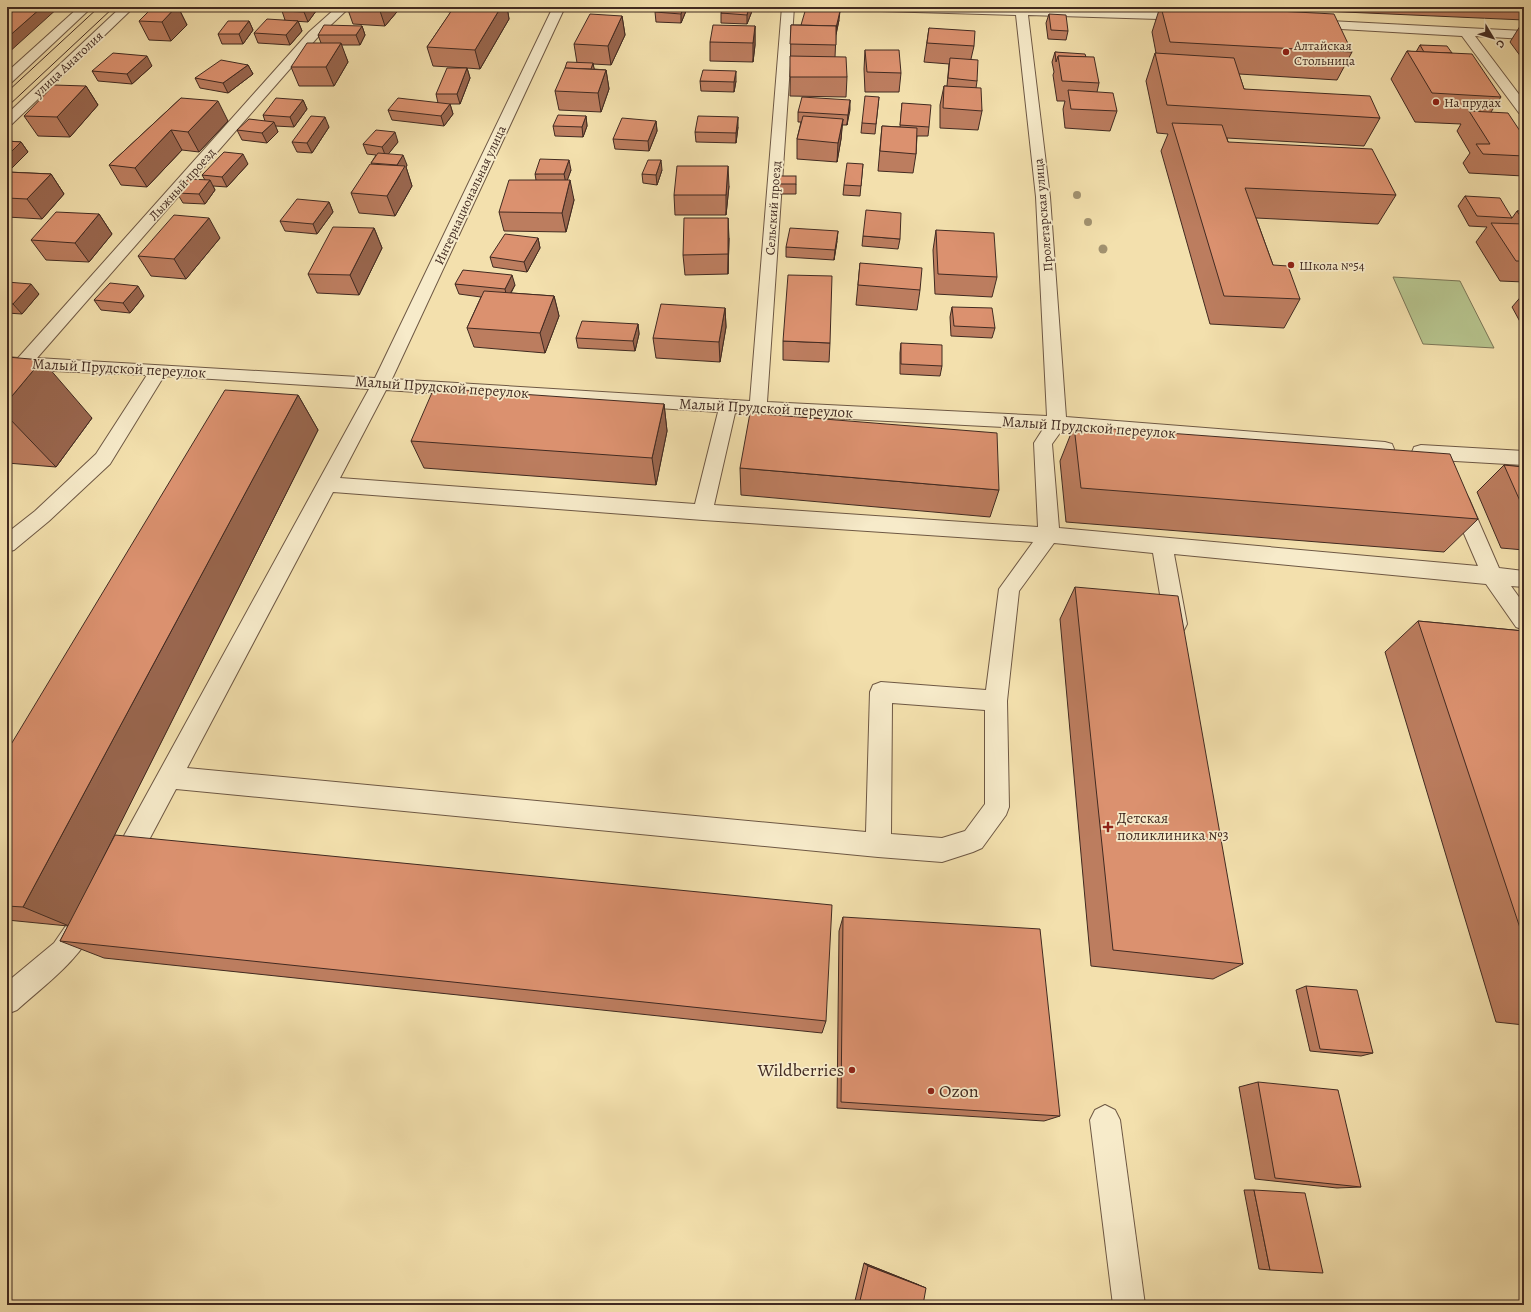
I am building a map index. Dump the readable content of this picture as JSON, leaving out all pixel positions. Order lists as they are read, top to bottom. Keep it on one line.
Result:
{"streets":{"street":["улица Анатолия","Лыжный проезд","Интернациональная улица","Сельский проезд","Пролетарская улица","Малый Прудской переулок"]},"crossings":[["Лыжный проезд","Малый Прудской переулок"],["Интернациональная улица","Малый Прудской переулок"],["Сельский проезд","Малый Прудской переулок"],["Пролетарская улица","Малый Прудской переулок"]],"places":{"other":["Алтайская Стольница","На прудах","Школа №54","Wildberries","Ozon"],"health":["Детская поликлиника №3"]},"north":"bottom right"}
